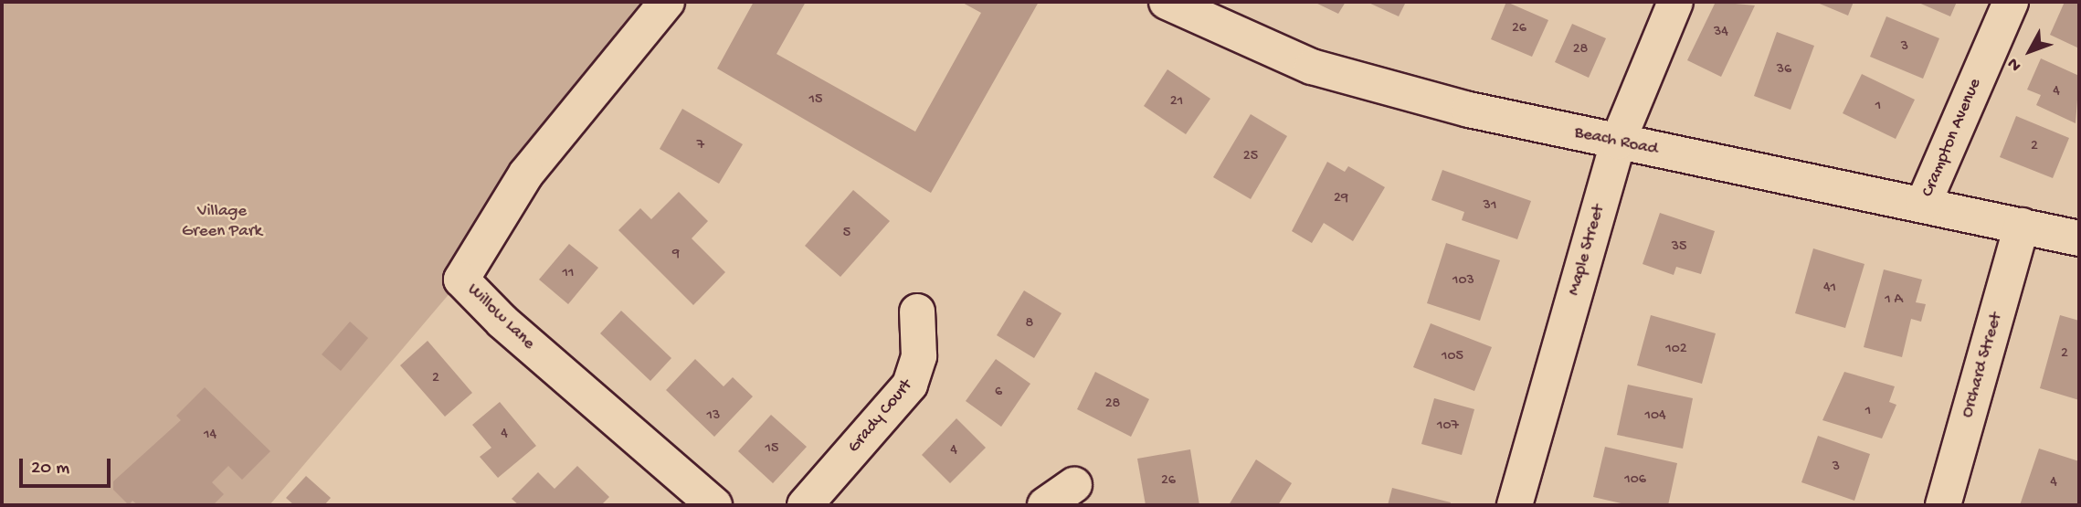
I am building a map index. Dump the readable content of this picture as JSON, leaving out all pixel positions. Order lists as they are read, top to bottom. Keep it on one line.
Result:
{"streets":{"street":["Crampton Avenue","Beach Road","Maple Street","Willow Lane","Orchard Street","Grady Court"]},"crossings":[["Crampton Avenue","Beach Road"],["Beach Road","Maple Street"],["Beach Road","Orchard Street"]],"parks":["Village Green Park"],"house_numbers":["26","34","3","28","36","4","15","21","1","7","2","25","29","31","5","35","9","11","103","41","1 A","8","102","2","105","2","6","28","1","13","104","107","4","14","15","4","3","106","26","4"],"scale_bar":"20 m","north":"bottom left"}
